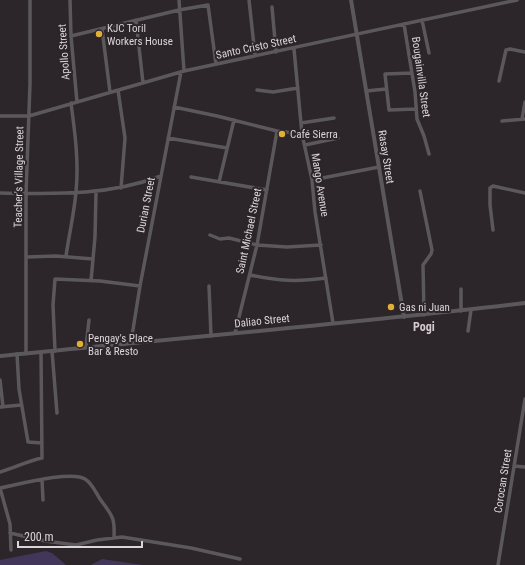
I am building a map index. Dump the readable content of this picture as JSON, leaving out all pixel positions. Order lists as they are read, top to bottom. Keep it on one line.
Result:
{"streets":{"street":["Santo Cristo Street","Apollo Street","Bougainvilla Street","Rasay Street","Teacher's Village Street","Mango Avenue","Durian Street","Saint Michael Street","Daliao Street","Corocan Street"]},"crossings":[["Santo Cristo Street","Apollo Street"],["Santo Cristo Street","Bougainvilla Street"],["Santo Cristo Street","Rasay Street"],["Santo Cristo Street","Teacher's Village Street"],["Santo Cristo Street","Mango Avenue"],["Santo Cristo Street","Durian Street"],["Rasay Street","Daliao Street"],["Teacher's Village Street","Daliao Street"],["Mango Avenue","Daliao Street"],["Durian Street","Daliao Street"],["Saint Michael Street","Daliao Street"]],"districts":["Pogi"],"places":["KJC Toril Workers House","Café Sierra","Gas ni Juan","Pengay's Place Bar & Resto"],"scale_bar":"200 m"}
